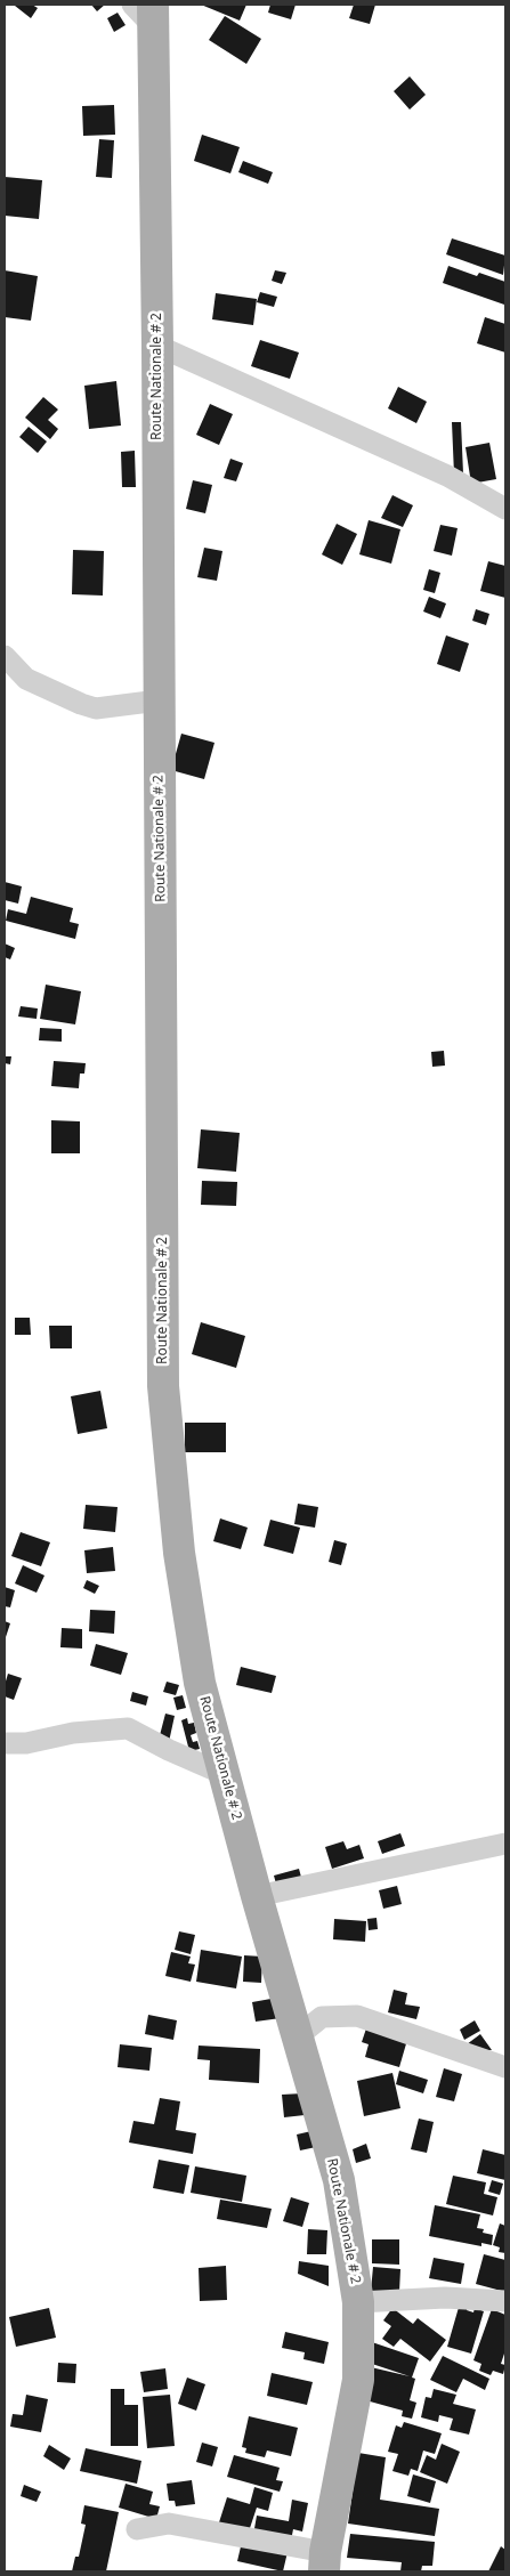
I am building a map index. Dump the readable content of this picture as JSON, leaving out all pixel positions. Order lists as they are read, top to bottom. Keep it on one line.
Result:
{"streets":{"main road":["Route Nationale # 2"]}}
